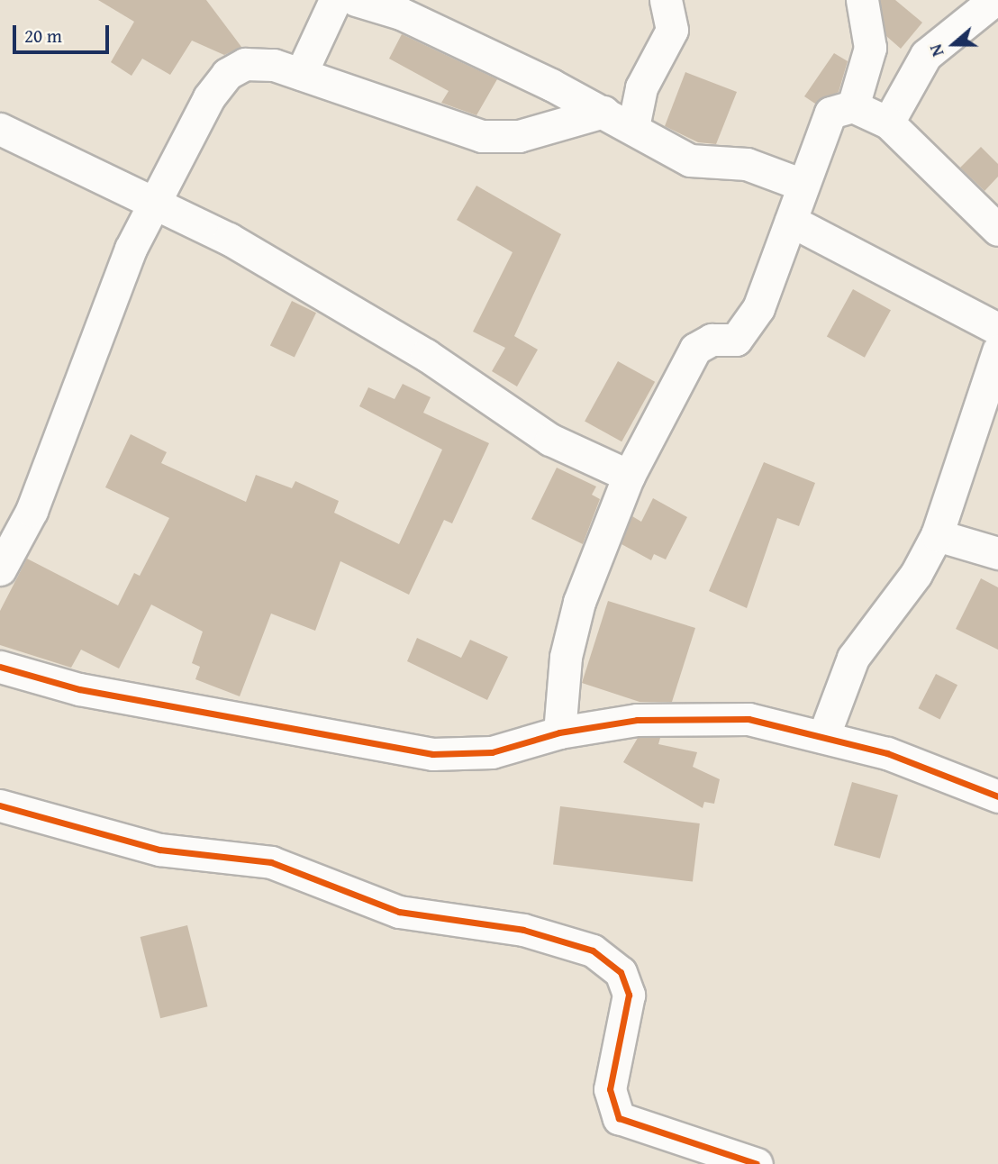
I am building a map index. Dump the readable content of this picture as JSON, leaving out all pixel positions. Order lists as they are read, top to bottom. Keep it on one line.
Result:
{"scale_bar":"20 m","north":"left"}
